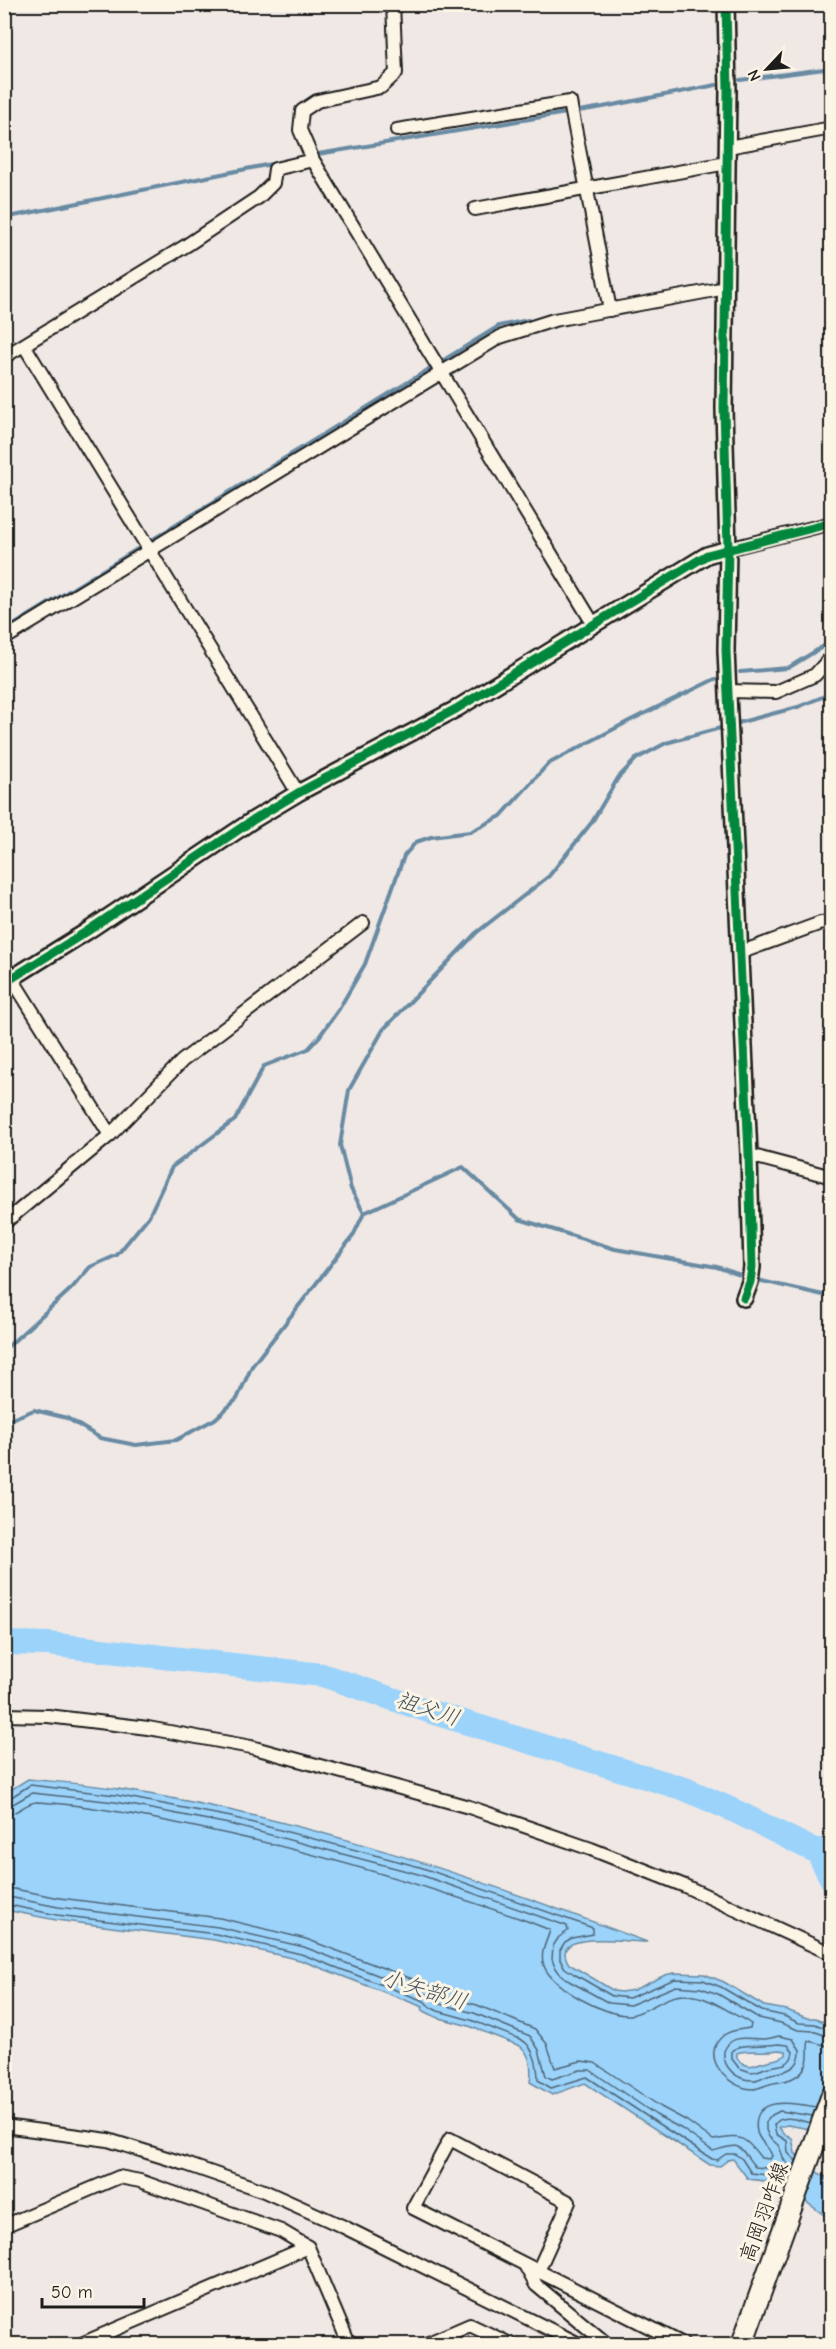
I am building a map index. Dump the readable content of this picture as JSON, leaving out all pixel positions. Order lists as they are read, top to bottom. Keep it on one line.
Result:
{"streets":{"main road":["高岡羽咋線"]},"water":["祖父川","小矢部川"],"scale_bar":"50 m","north":"bottom left"}
